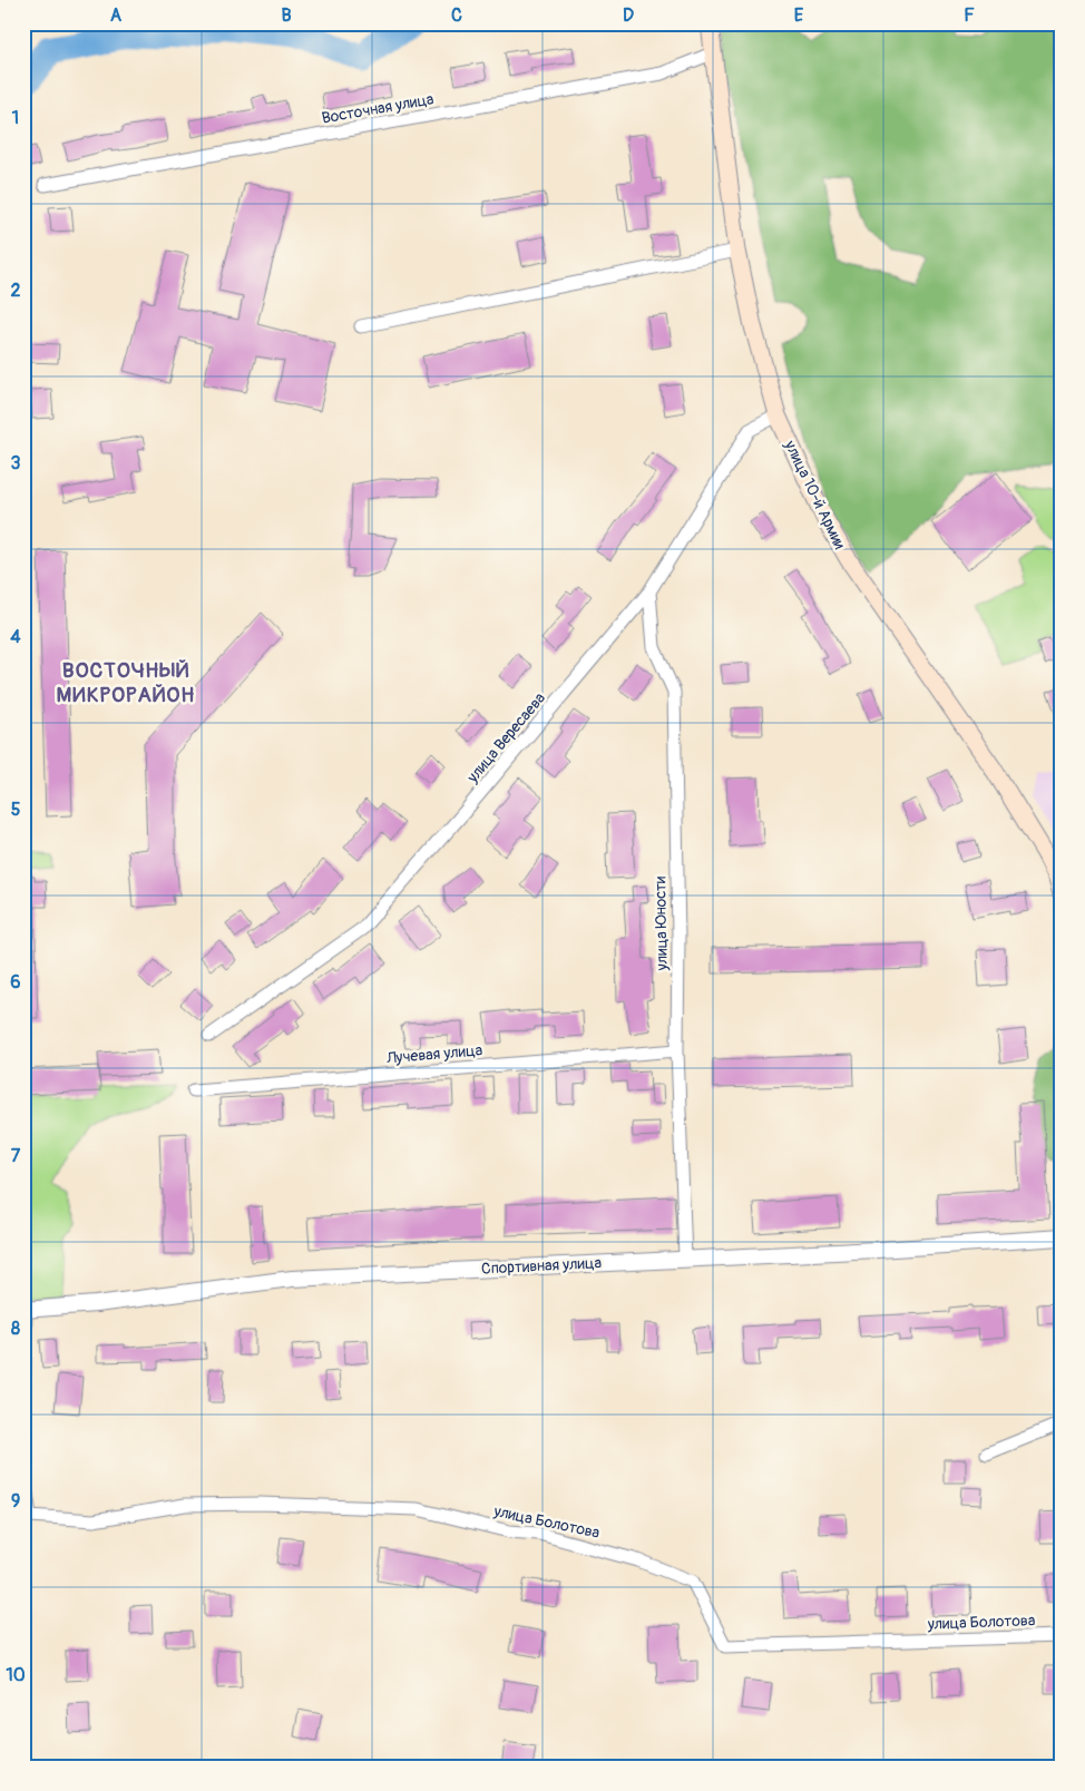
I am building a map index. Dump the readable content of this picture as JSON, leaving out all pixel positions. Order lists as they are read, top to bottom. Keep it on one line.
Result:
{"streets":{"main road":["улица 10-й Армии"],"street":["Восточная улица","улица Вересаева","улица Юности","Лучевая улица","Спортивная улица","улица Болотова"]},"crossings":[["Восточная улица","улица 10-й Армии"],["улица 10-й Армии","улица Вересаева"],["улица Вересаева","улица Юности"],["улица Юности","Лучевая улица"],["улица Юности","Спортивная улица"]],"districts":["ВОСТОЧНЫЙ МИКРОРАЙОН"],"grid":{"columns":["A","B","C","D","E","F"],"rows":["1","2","3","4","5","6","7","8","9","10"]}}
